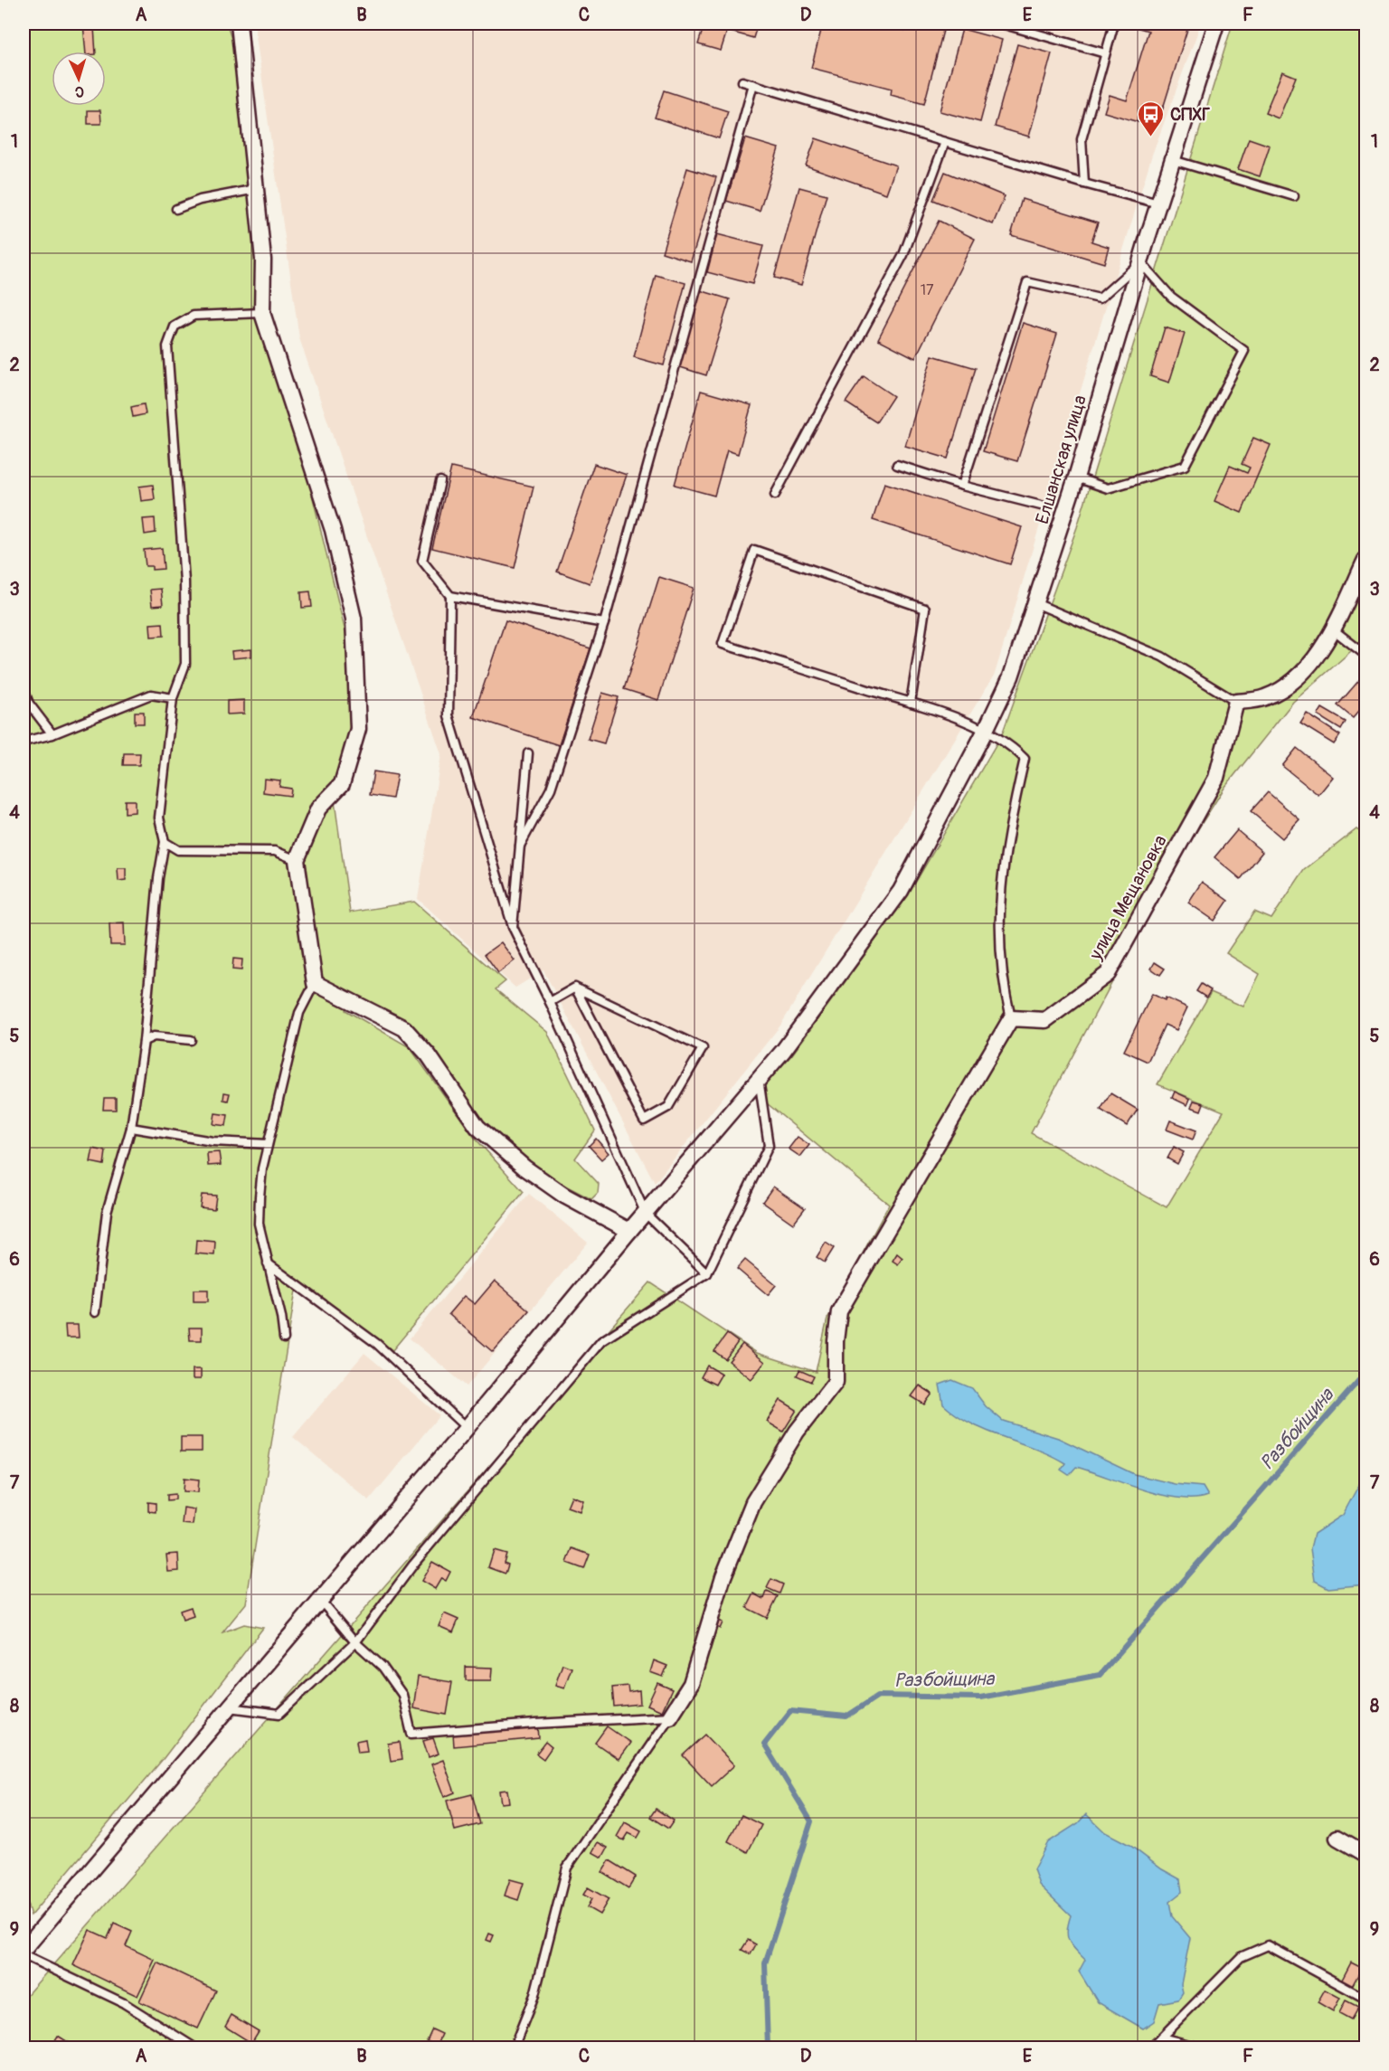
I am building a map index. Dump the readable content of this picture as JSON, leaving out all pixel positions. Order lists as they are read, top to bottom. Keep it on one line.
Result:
{"streets":{"street":["Елшанская улица","улица Мещановка"]},"water":["Разбойщина"],"places":{"bus stop":["СПХГ"]},"house_numbers":["17"],"north":"bottom","grid":{"columns":["A","B","C","D","E","F"],"rows":["1","2","3","4","5","6","7","8","9"]}}
